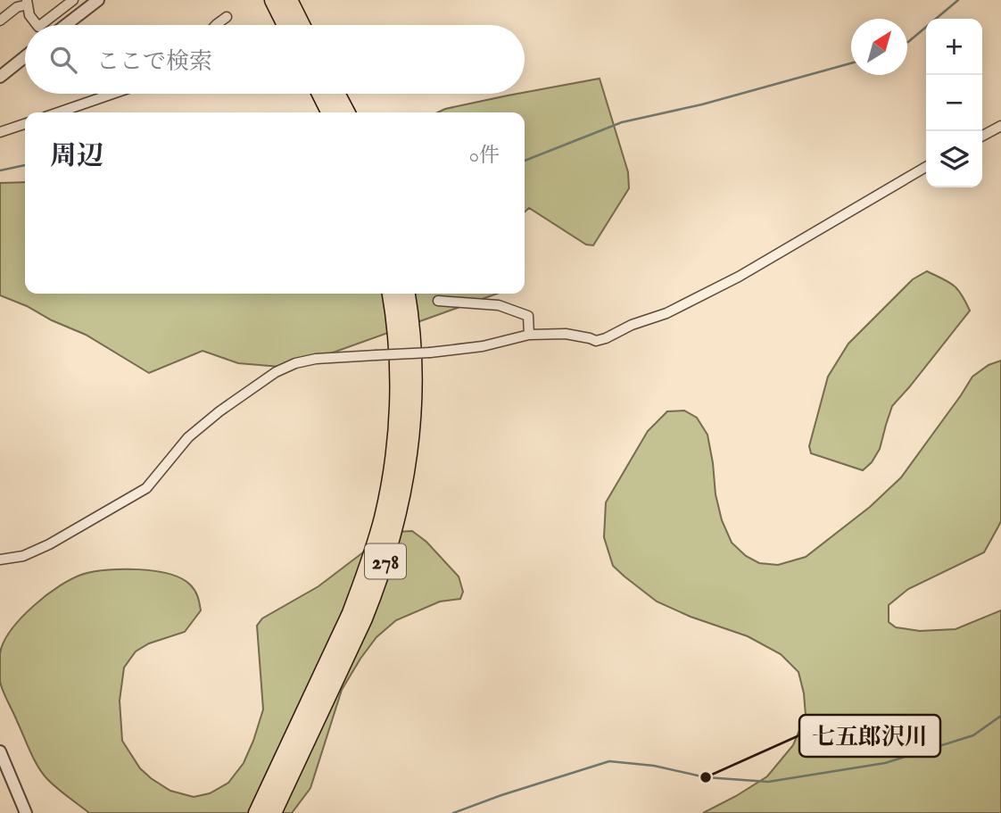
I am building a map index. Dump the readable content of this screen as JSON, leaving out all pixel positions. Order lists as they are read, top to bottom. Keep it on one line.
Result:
{"streets":{"highway":["278"]},"places":["七五郎沢川"],"north":"top right","page":{"map_buttons":["+","−"],"search":"ここで検索","heading":["周辺","0件"]}}
